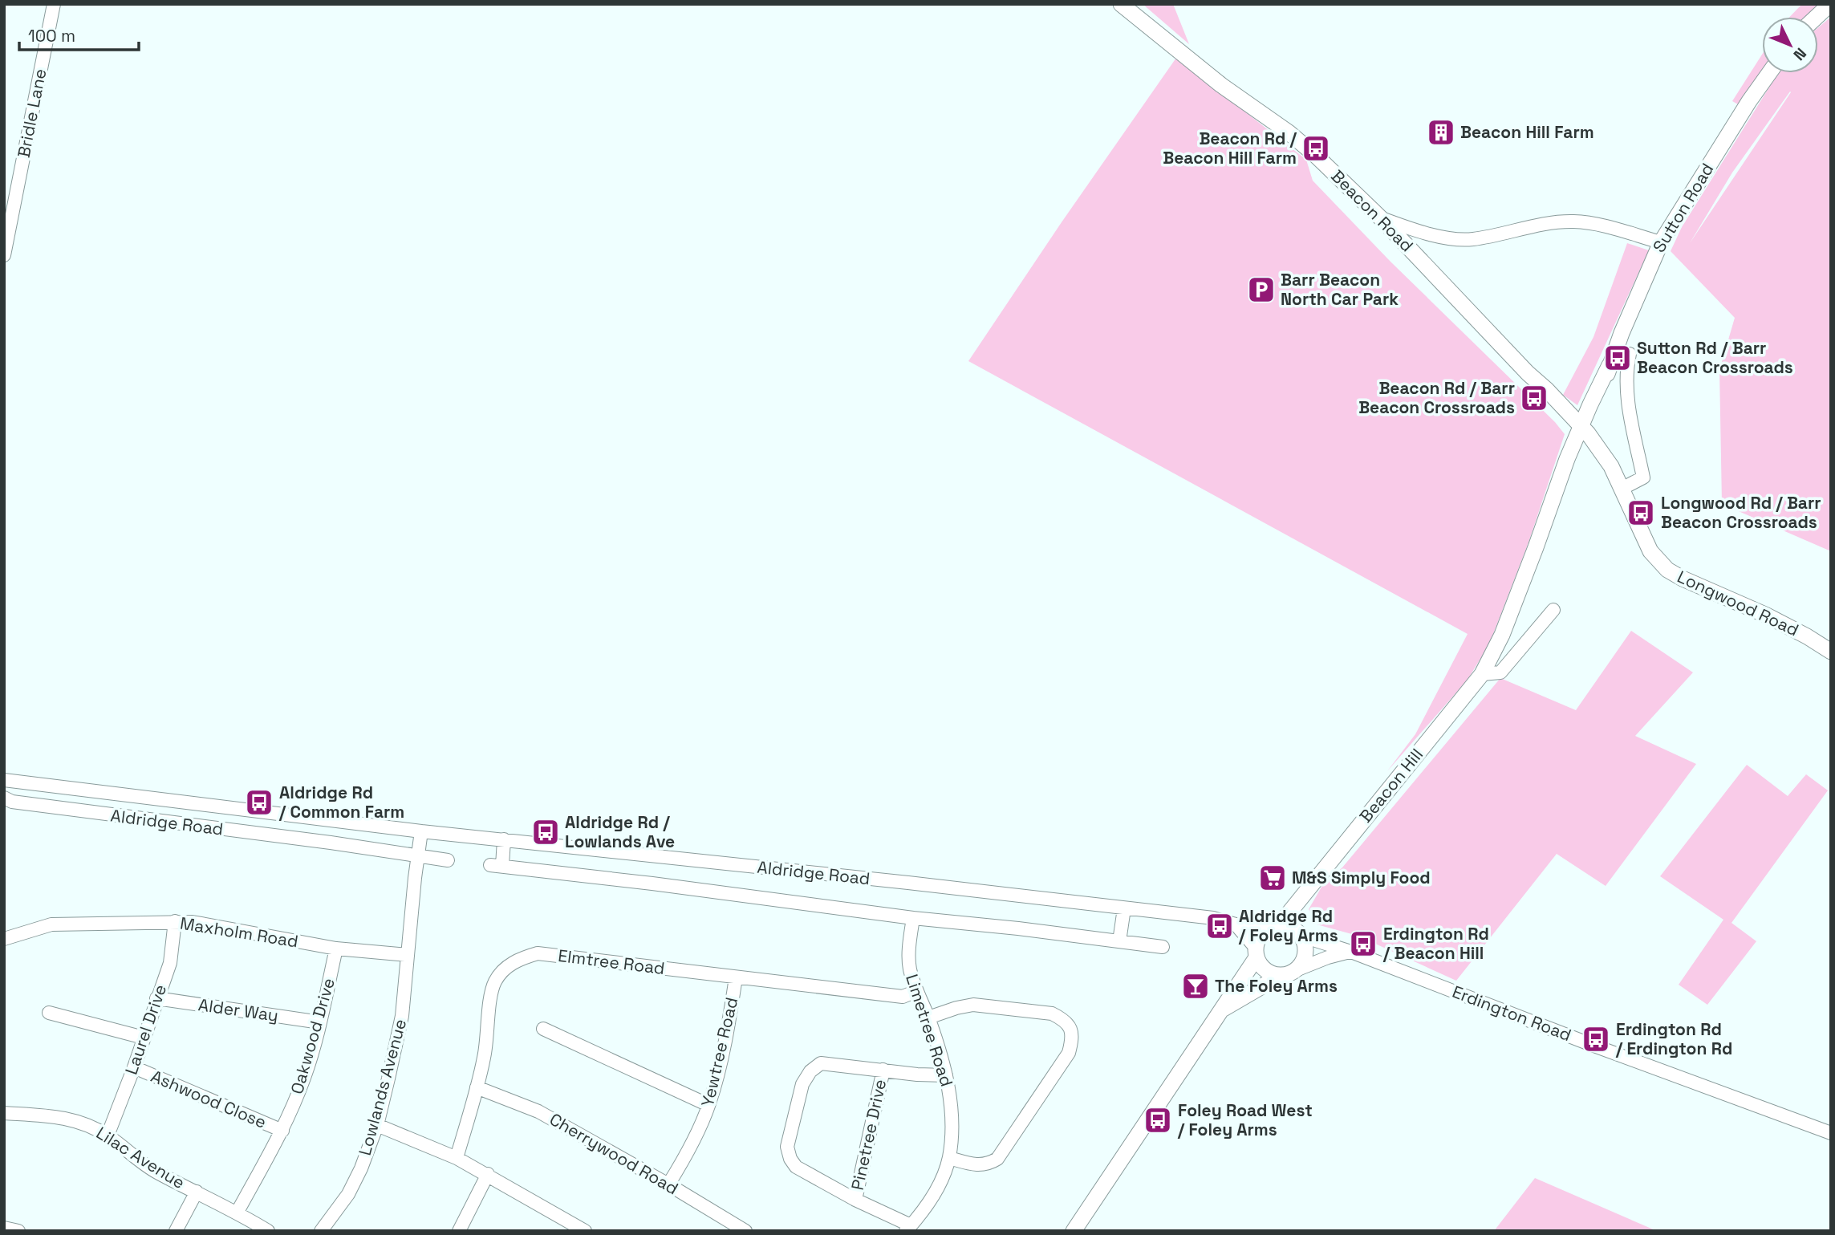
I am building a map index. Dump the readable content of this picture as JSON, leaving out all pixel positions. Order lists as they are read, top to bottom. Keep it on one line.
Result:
{"streets":{"main road":["Sutton Road","Beacon Road","Longwood Road","Beacon Hill"],"street":["Bridle Lane","Aldridge Road","Maxholm Road","Elmtree Road","Alder Way","Erdington Road","Laurel Drive","Limetree Road","Oakwood Drive","Yewtree Road","Lowlands Avenue","Ashwood Close","Pinetree Drive","Cherrywood Road","Lilac Avenue"]},"crossings":[["Sutton Road","Beacon Road"],["Sutton Road","Longwood Road"],["Sutton Road","Beacon Hill"],["Beacon Road","Longwood Road"],["Beacon Road","Beacon Hill"],["Longwood Road","Beacon Hill"],["Beacon Hill","Aldridge Road"],["Beacon Hill","Erdington Road"],["Aldridge Road","Erdington Road"],["Aldridge Road","Limetree Road"],["Aldridge Road","Lowlands Avenue"],["Maxholm Road","Laurel Drive"],["Maxholm Road","Oakwood Drive"],["Maxholm Road","Lowlands Avenue"],["Elmtree Road","Limetree Road"],["Elmtree Road","Yewtree Road"],["Elmtree Road","Cherrywood Road"],["Alder Way","Laurel Drive"],["Alder Way","Oakwood Drive"],["Laurel Drive","Ashwood Close"],["Laurel Drive","Lilac Avenue"],["Oakwood Drive","Ashwood Close"],["Oakwood Drive","Lilac Avenue"],["Yewtree Road","Cherrywood Road"]],"places":{"building":["Beacon Hill Farm"],"bus stop":["Beacon Rd / Beacon Hill Farm","Sutton Rd / Barr Beacon Crossroads","Beacon Rd / Barr Beacon Crossroads","Longwood Rd / Barr Beacon Crossroads","Aldridge Rd / Common Farm","Aldridge Rd / Lowlands Ave","Aldridge Rd / Foley Arms","Erdington Rd / Beacon Hill","Erdington Rd / Erdington Rd","Foley Road West / Foley Arms"],"parking":["Barr Beacon North Car Park"],"supermarket":["M&S Simply Food"],"bar":["The Foley Arms"]},"scale_bar":"100 m","north":"bottom right"}
